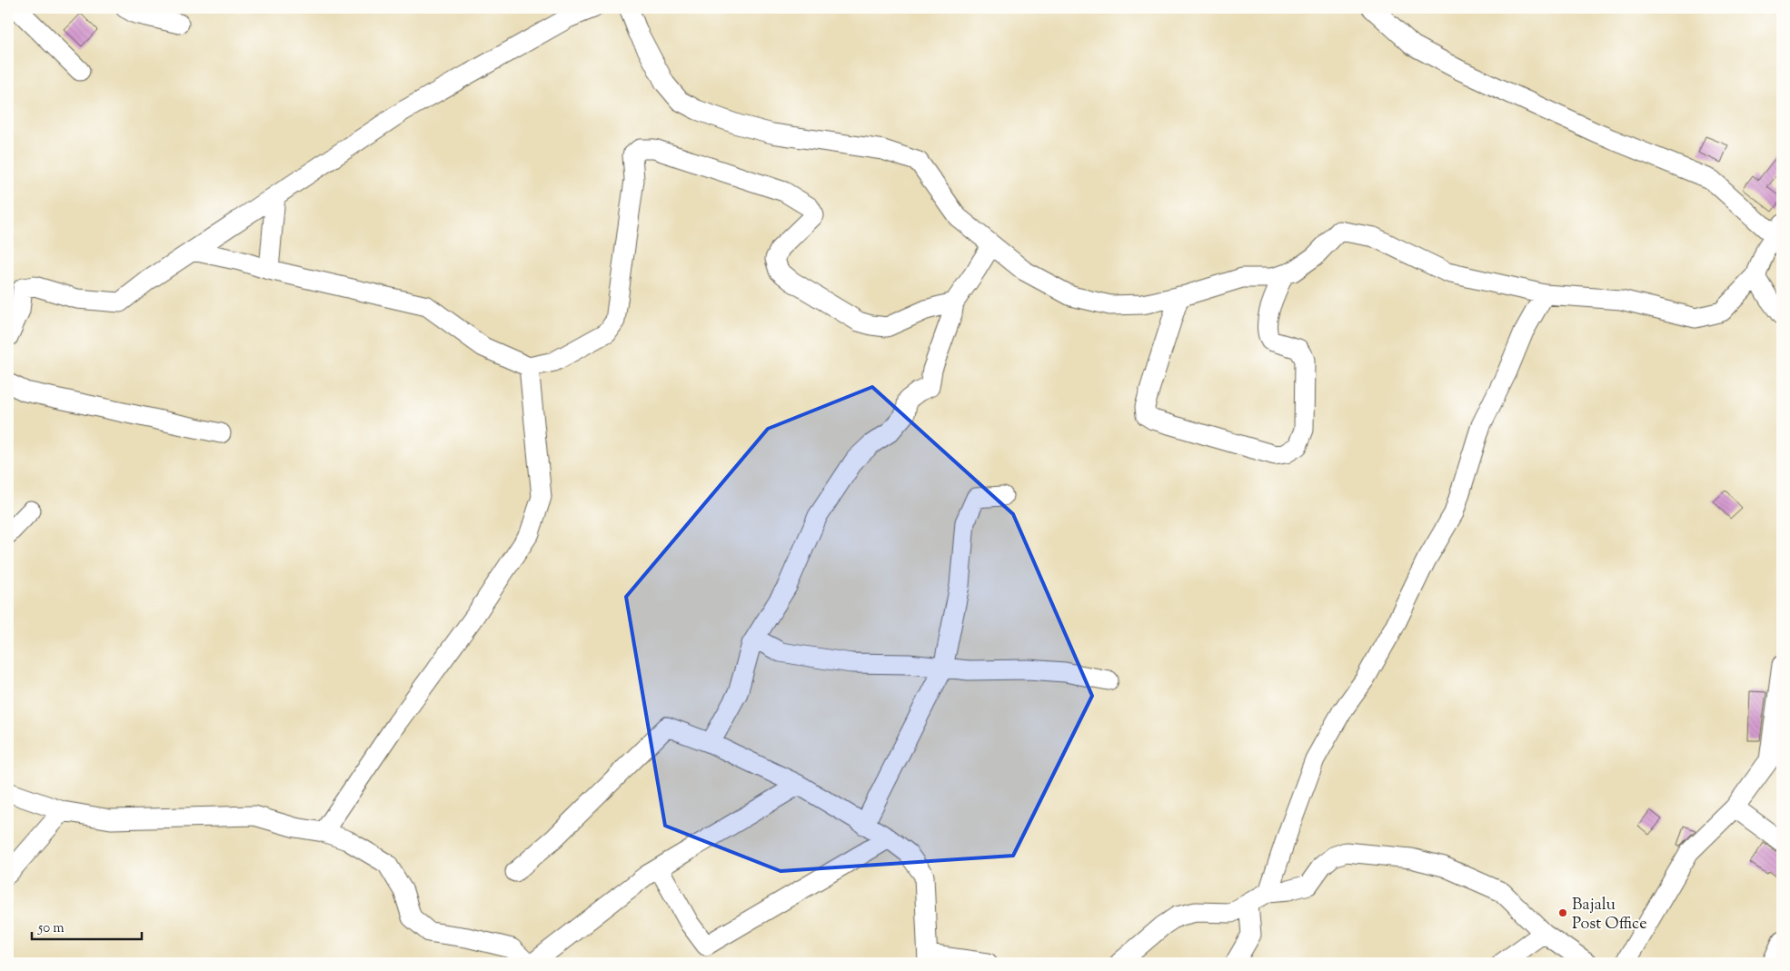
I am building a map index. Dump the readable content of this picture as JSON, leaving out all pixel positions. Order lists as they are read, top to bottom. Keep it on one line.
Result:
{"places":["Bajalu Post Office"],"scale_bar":"50 m"}
